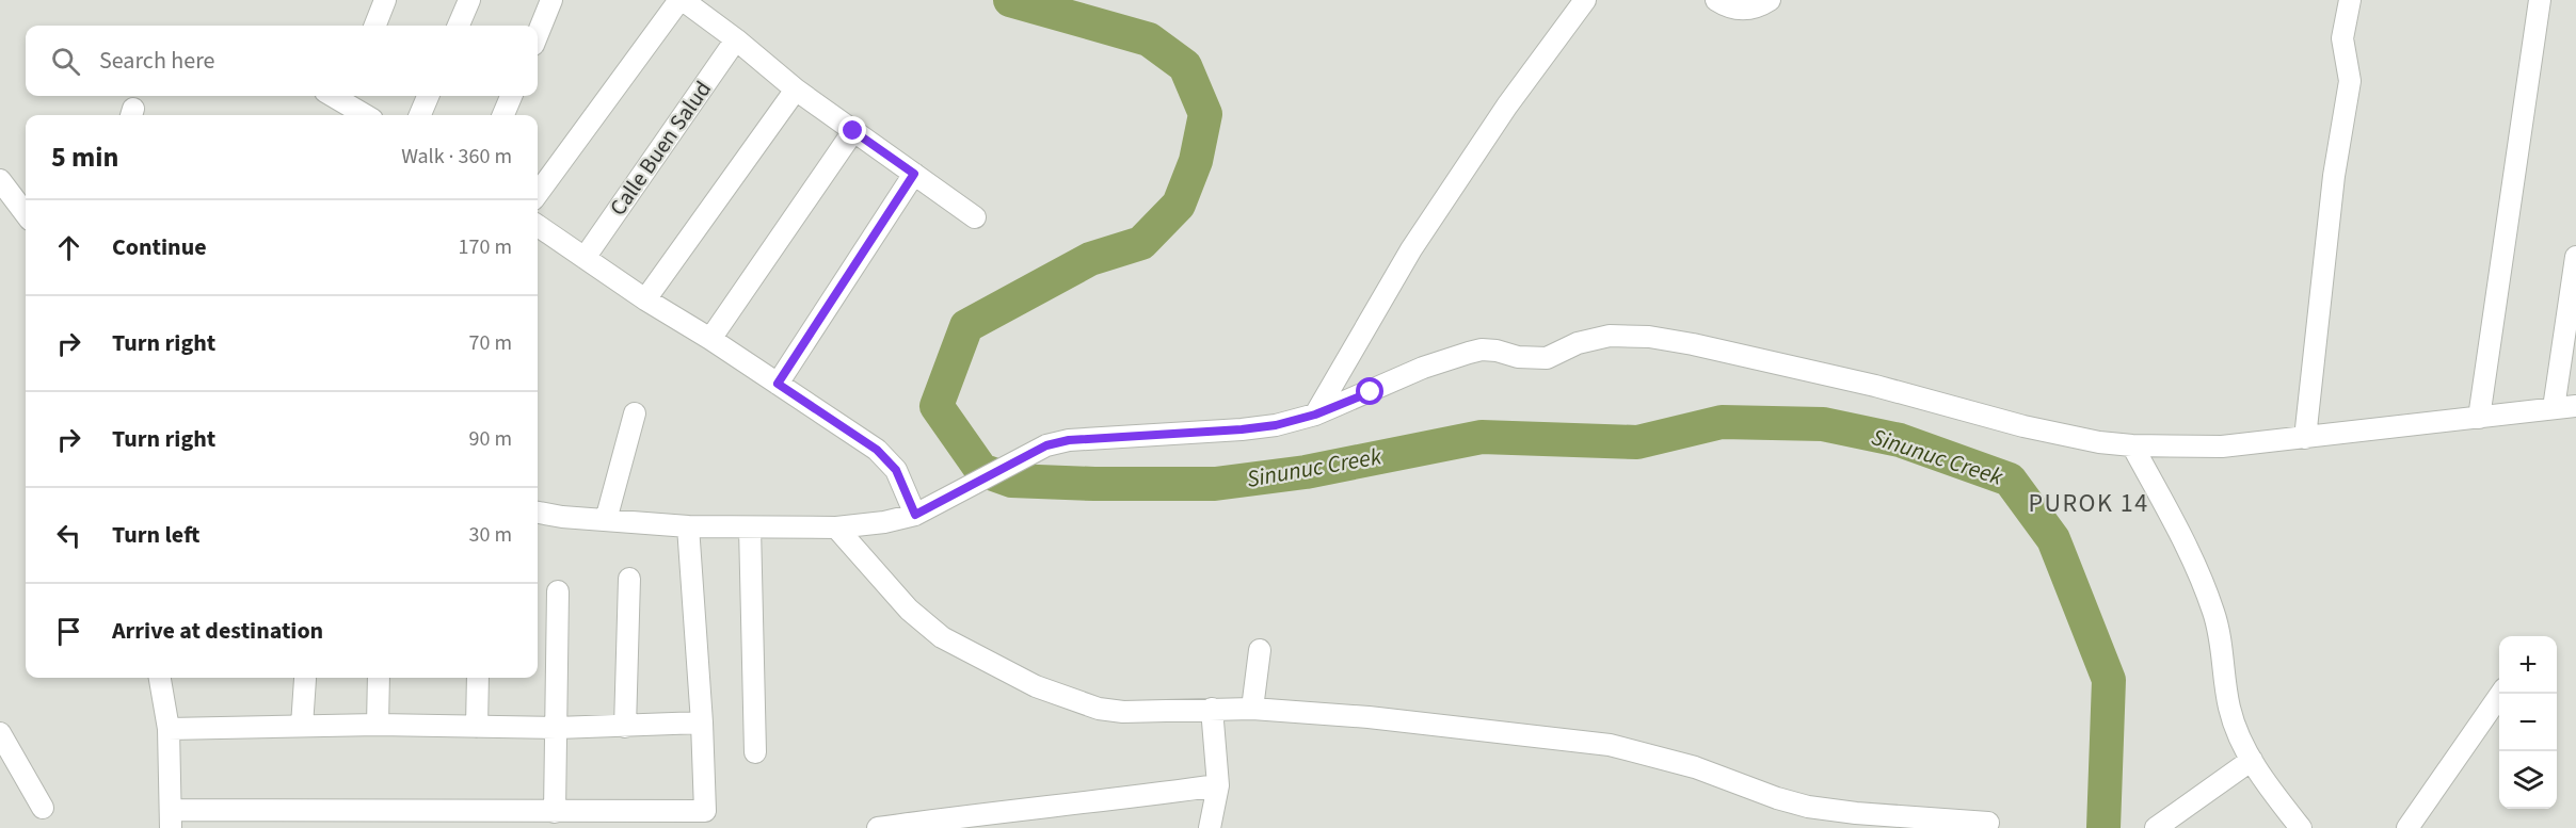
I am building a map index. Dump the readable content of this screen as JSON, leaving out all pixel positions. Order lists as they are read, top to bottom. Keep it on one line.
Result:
{"streets":{"street":["Calle Buen Salud"]},"districts":["PUROK 14"],"water":["Sinunuc Creek"],"page":{"search":"Search here","heading":["5 min","Walk · 360 m"],"list":[["Continue","170 m"],["Turn right","70 m"],["Turn right","90 m"],["Turn left","30 m"],"Arrive at destination"],"map_buttons":["+","−"]}}
